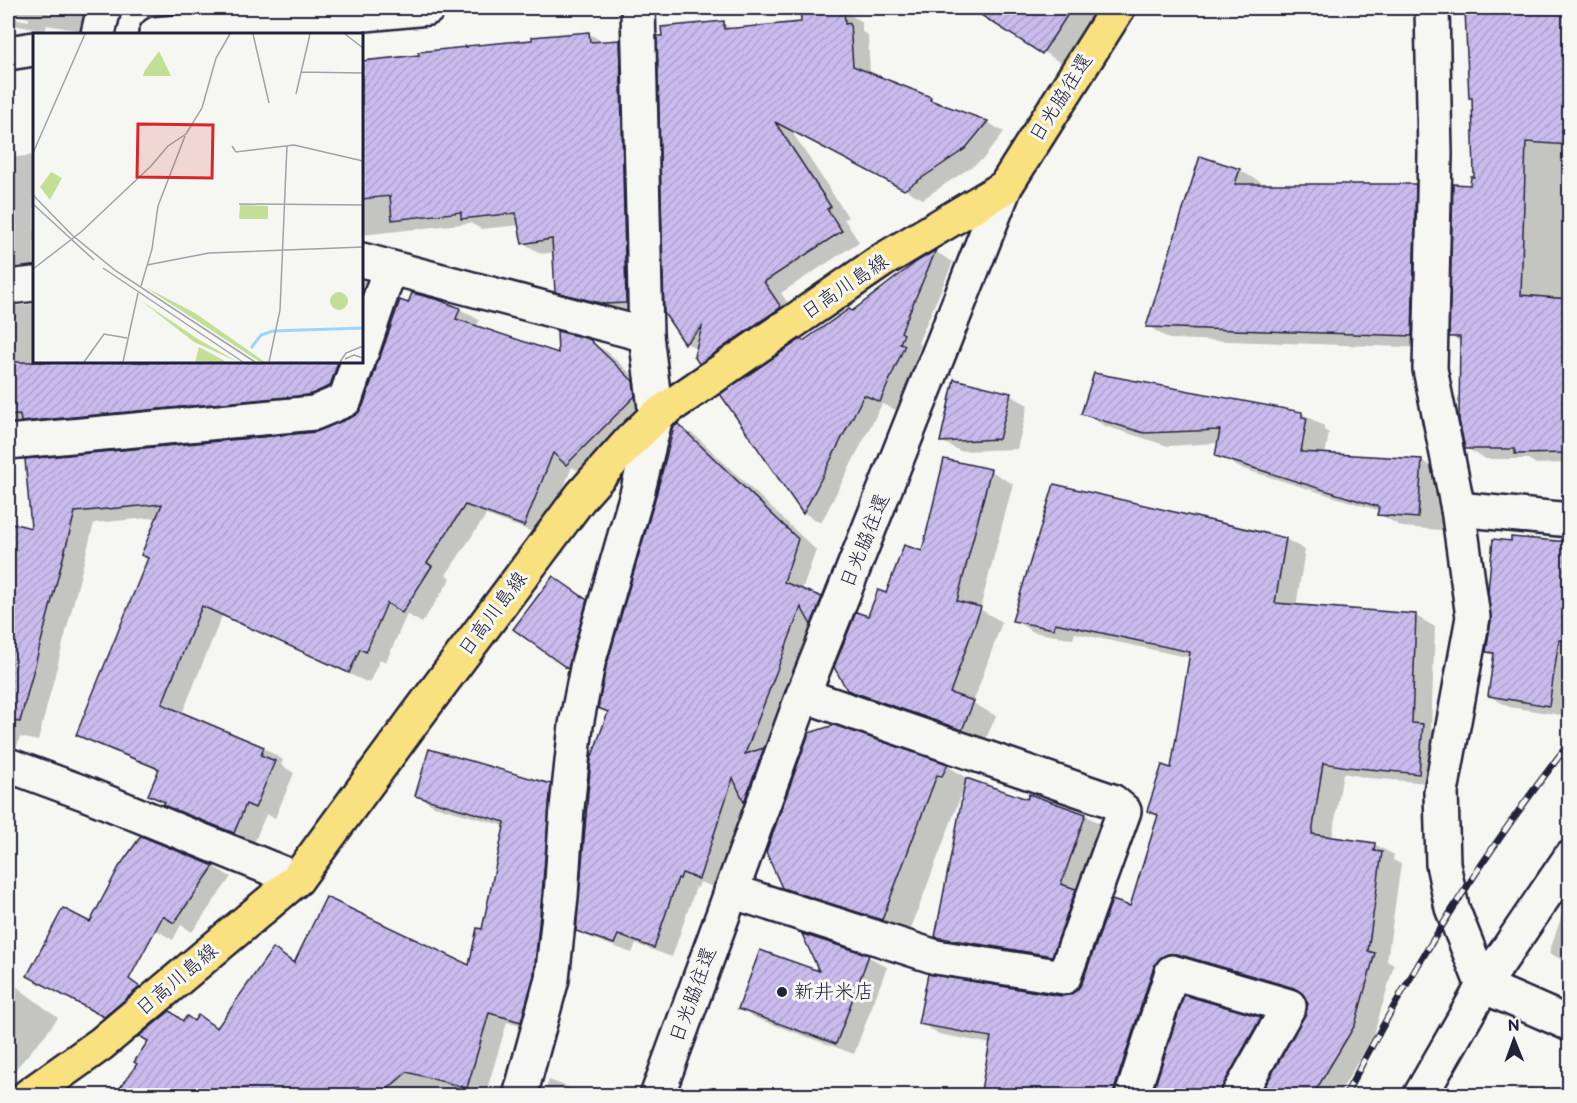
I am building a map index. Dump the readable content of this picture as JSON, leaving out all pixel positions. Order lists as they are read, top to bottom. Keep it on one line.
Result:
{"streets":{"main road":["日光脇往還","日高川島線"]},"crossings":[["日光脇往還","日高川島線"]],"places":["新井米店"],"north":"top"}
